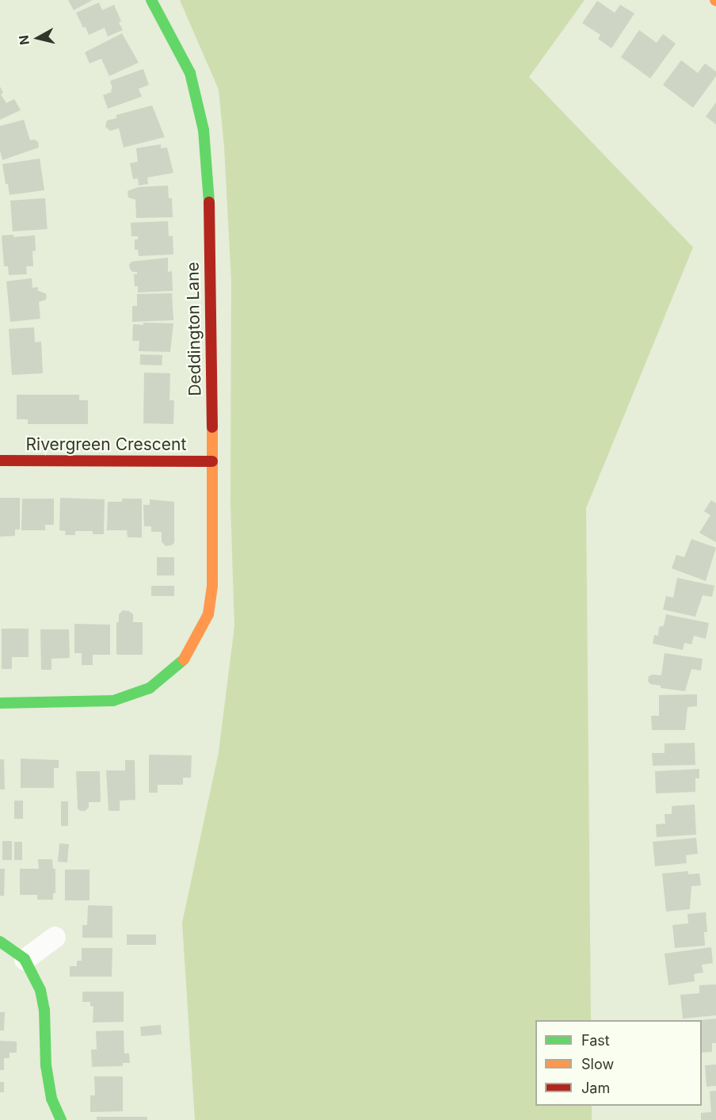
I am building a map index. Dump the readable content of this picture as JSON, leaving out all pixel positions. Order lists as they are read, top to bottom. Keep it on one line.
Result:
{"streets":{"street":["Deddington Lane","Rivergreen Crescent"]},"crossings":[["Deddington Lane","Rivergreen Crescent"]],"legend":["Fast","Slow","Jam"],"north":"left"}
